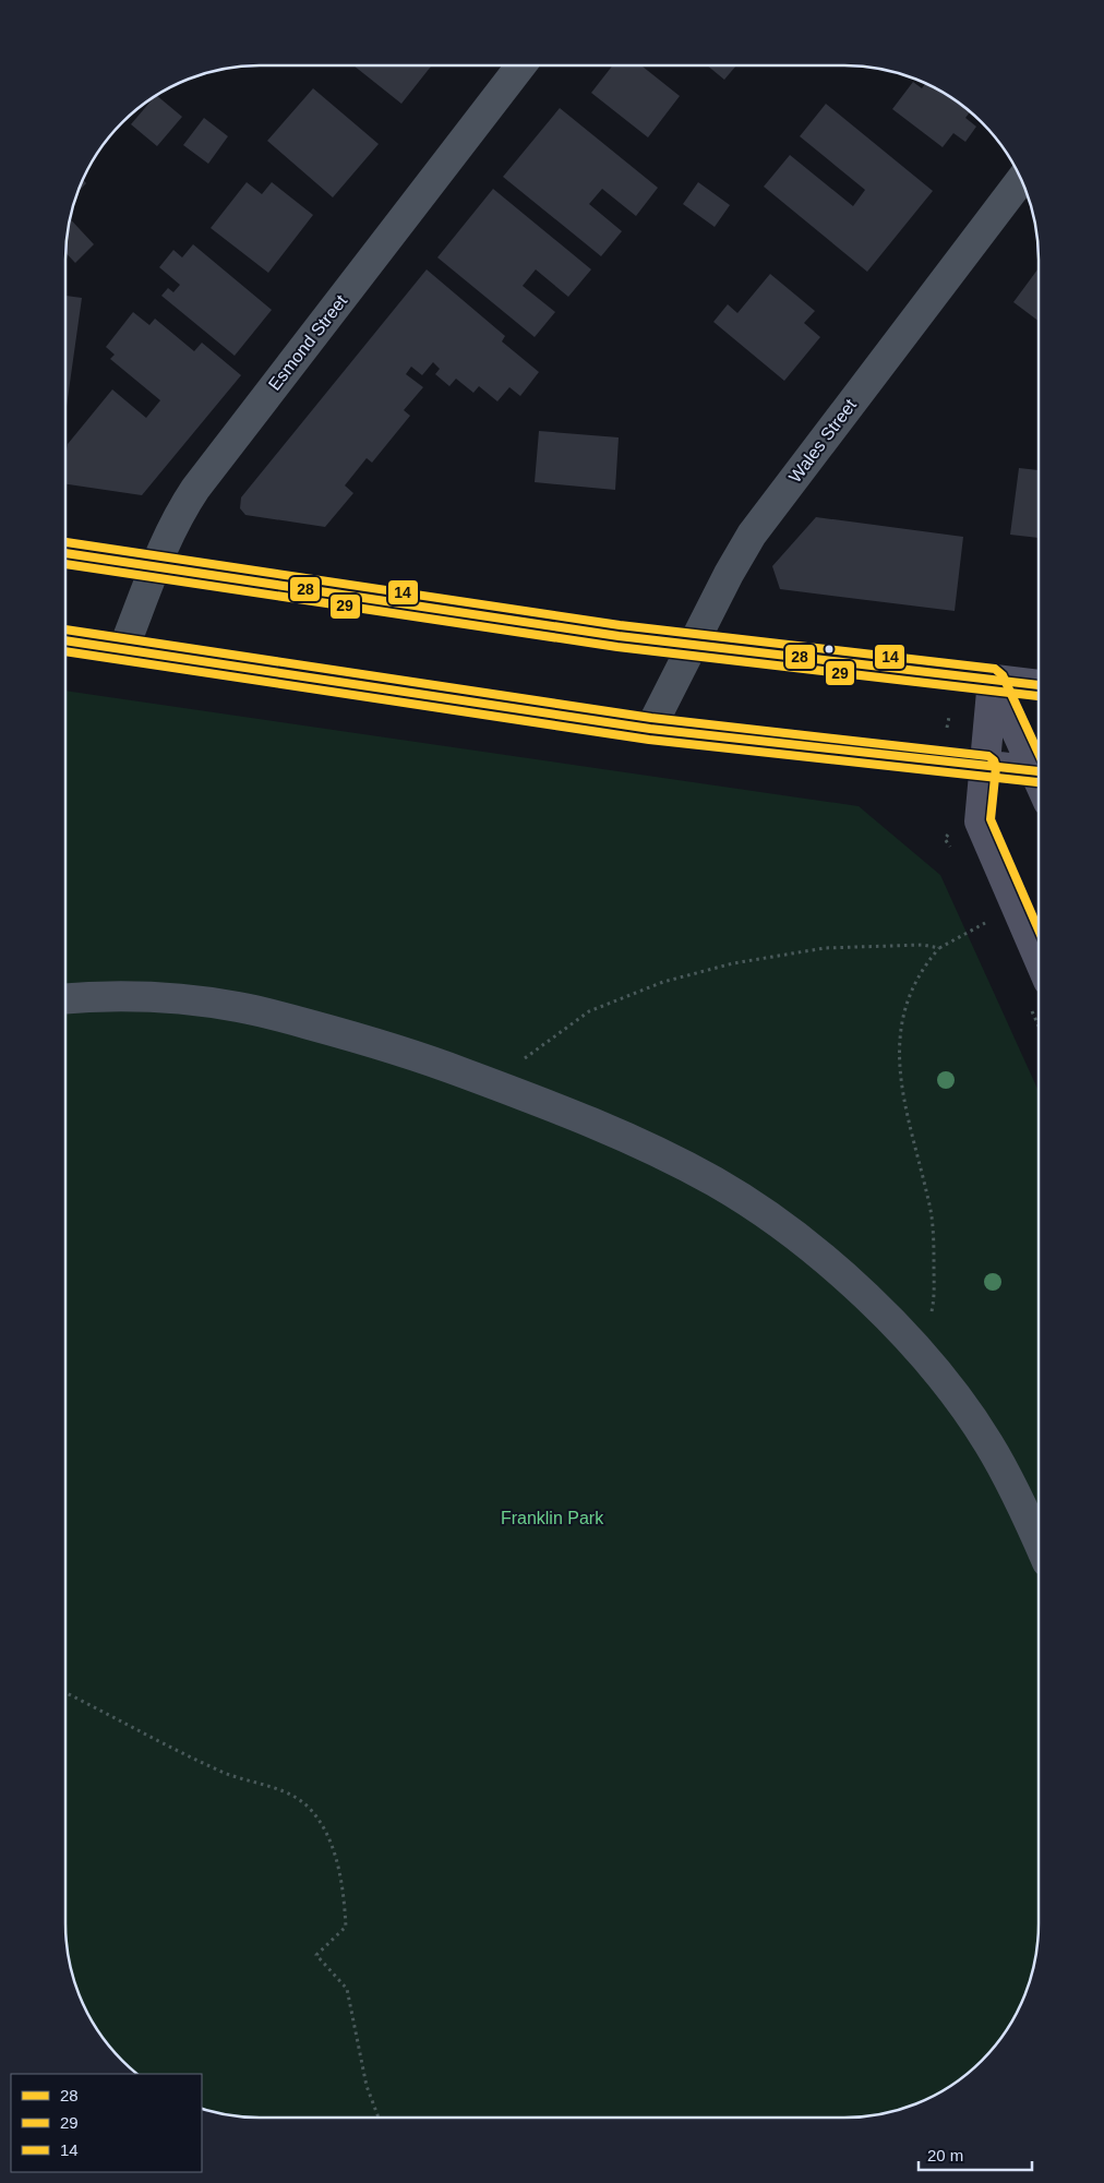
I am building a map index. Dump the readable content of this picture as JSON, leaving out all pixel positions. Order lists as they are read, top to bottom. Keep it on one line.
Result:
{"streets":{"street":["Esmond Street","Wales Street"]},"parks":["Franklin Park"],"lines":["transit line 14","transit line 28","transit line 29"],"legend":["28","29","14"],"scale_bar":"20 m"}
